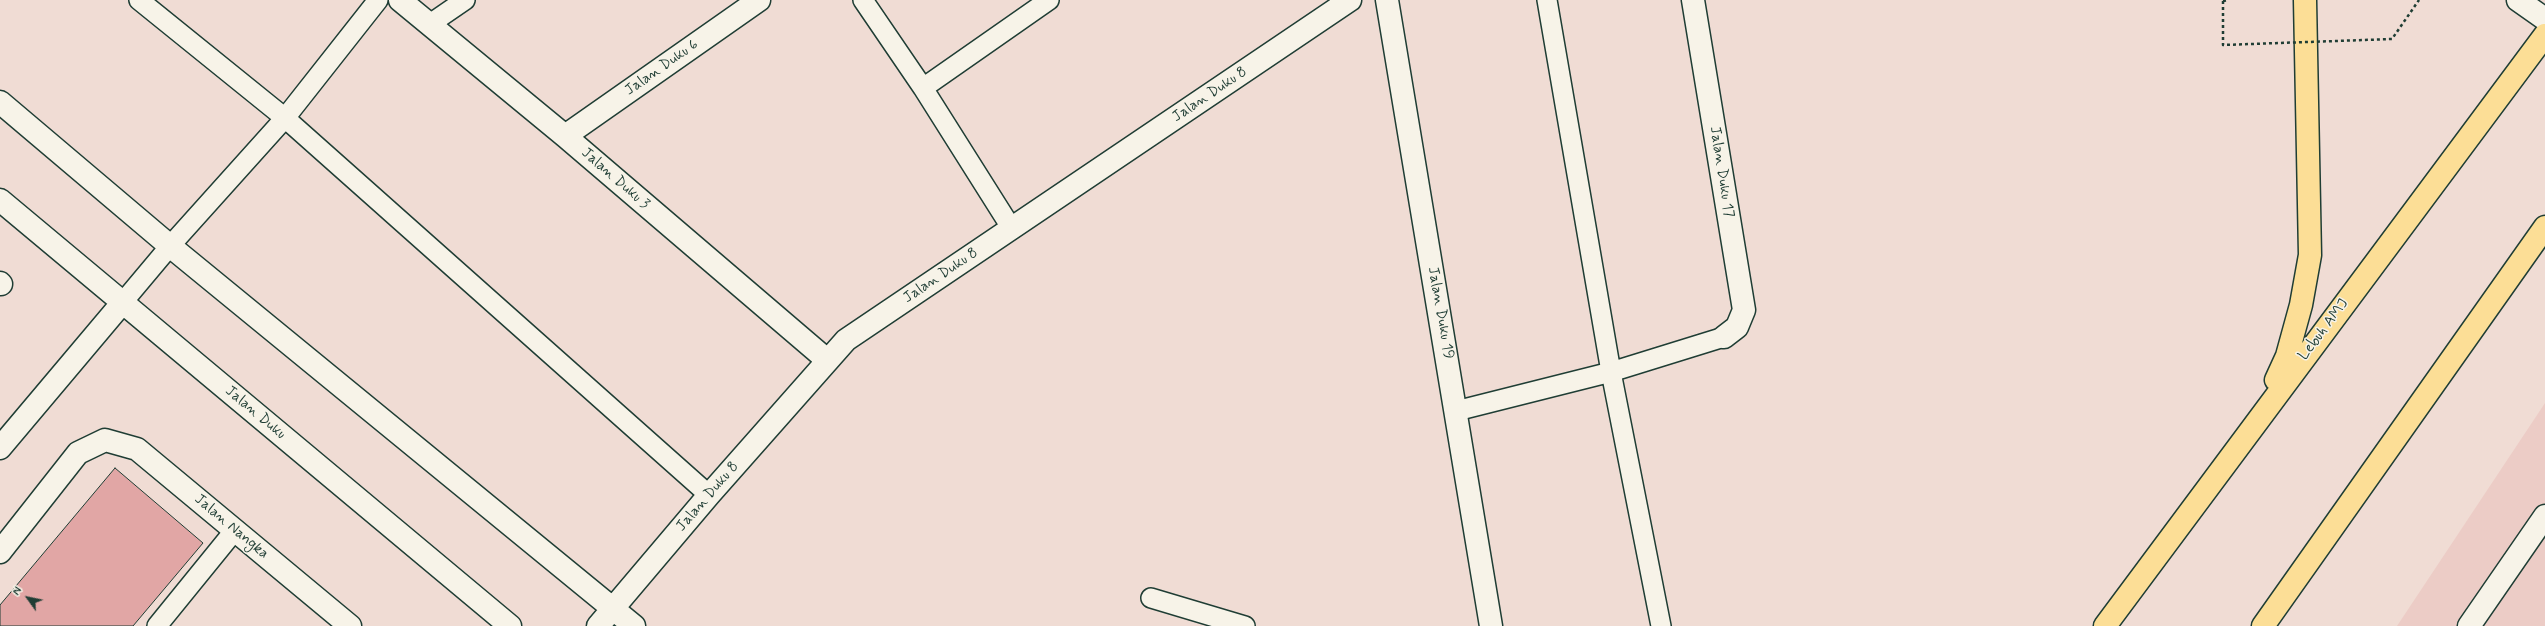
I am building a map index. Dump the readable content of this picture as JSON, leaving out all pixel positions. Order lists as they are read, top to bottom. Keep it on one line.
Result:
{"streets":{"highway":["Lebuh AMJ"],"street":["Jalan Duku 6","Jalan Duku 8","Jalan Duku 17","Jalan Duku 3","Jalan Duku 19","Jalan Duku","Jalan Nangka"]},"crossings":[["Jalan Duku 6","Jalan Duku 3"],["Jalan Duku 8","Jalan Duku 3"]],"north":"top left"}
